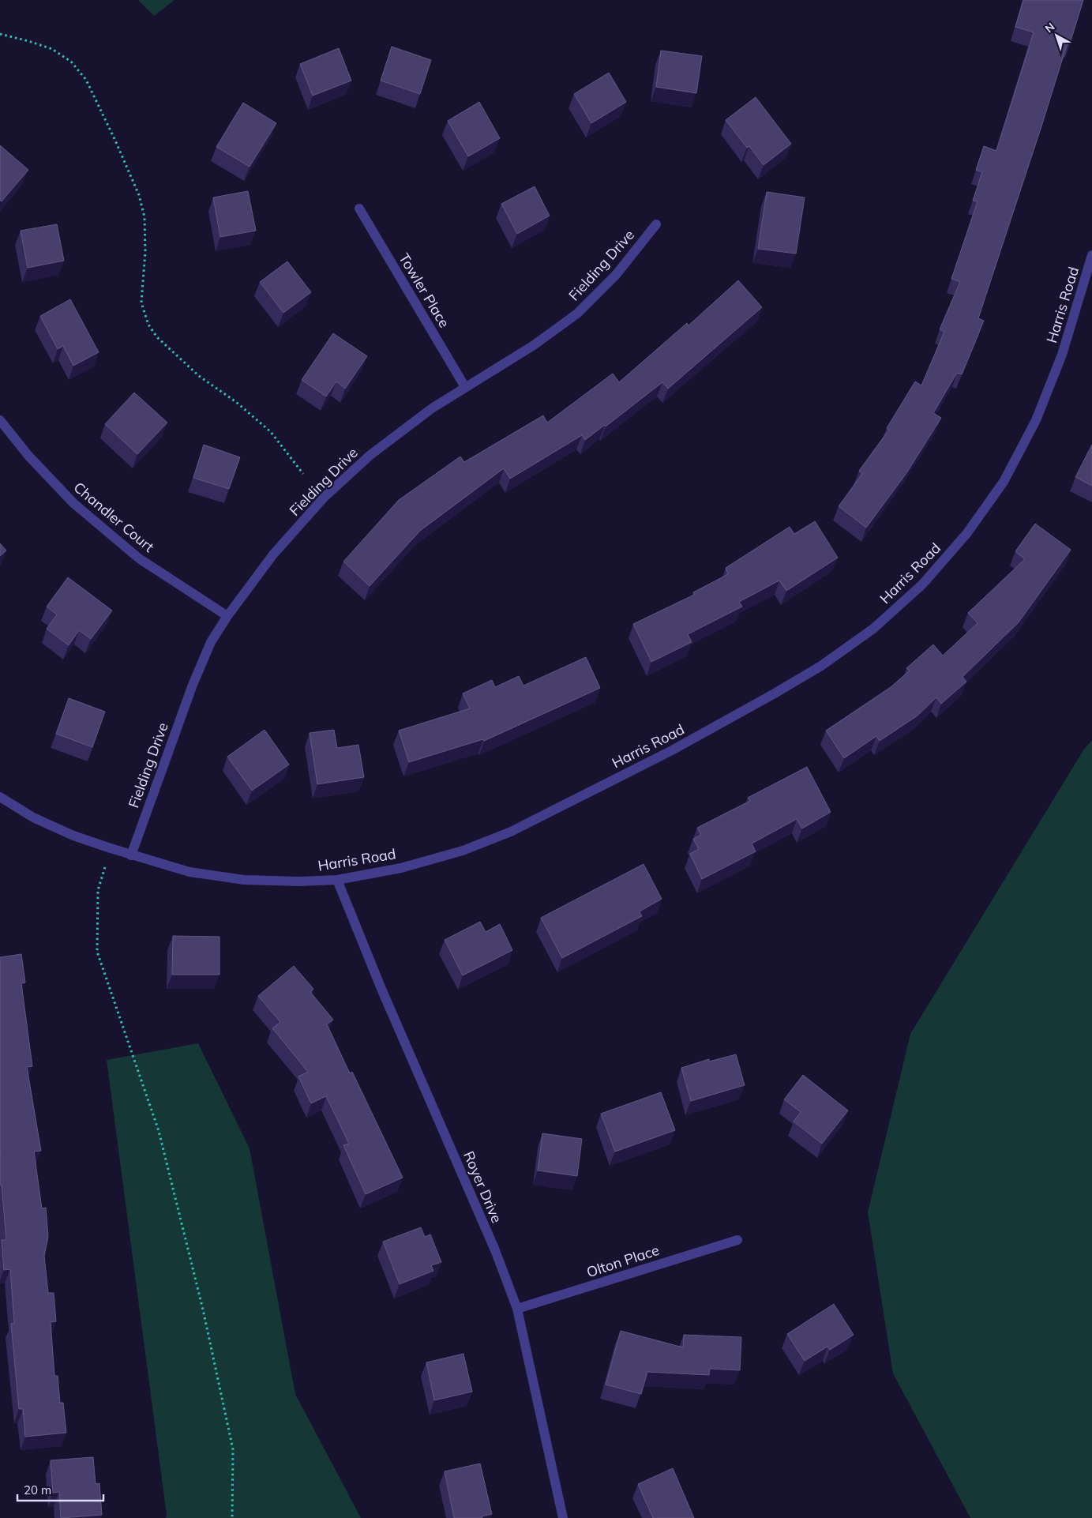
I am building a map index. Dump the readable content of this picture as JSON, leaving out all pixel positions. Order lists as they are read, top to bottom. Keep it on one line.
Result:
{"streets":{"street":["Fielding Drive","Towler Place","Harris Road","Chandler Court","Royer Drive","Olton Place"]},"crossings":[["Fielding Drive","Towler Place"],["Fielding Drive","Harris Road"],["Fielding Drive","Chandler Court"],["Harris Road","Royer Drive"],["Royer Drive","Olton Place"]],"scale_bar":"20 m","north":"top left"}
